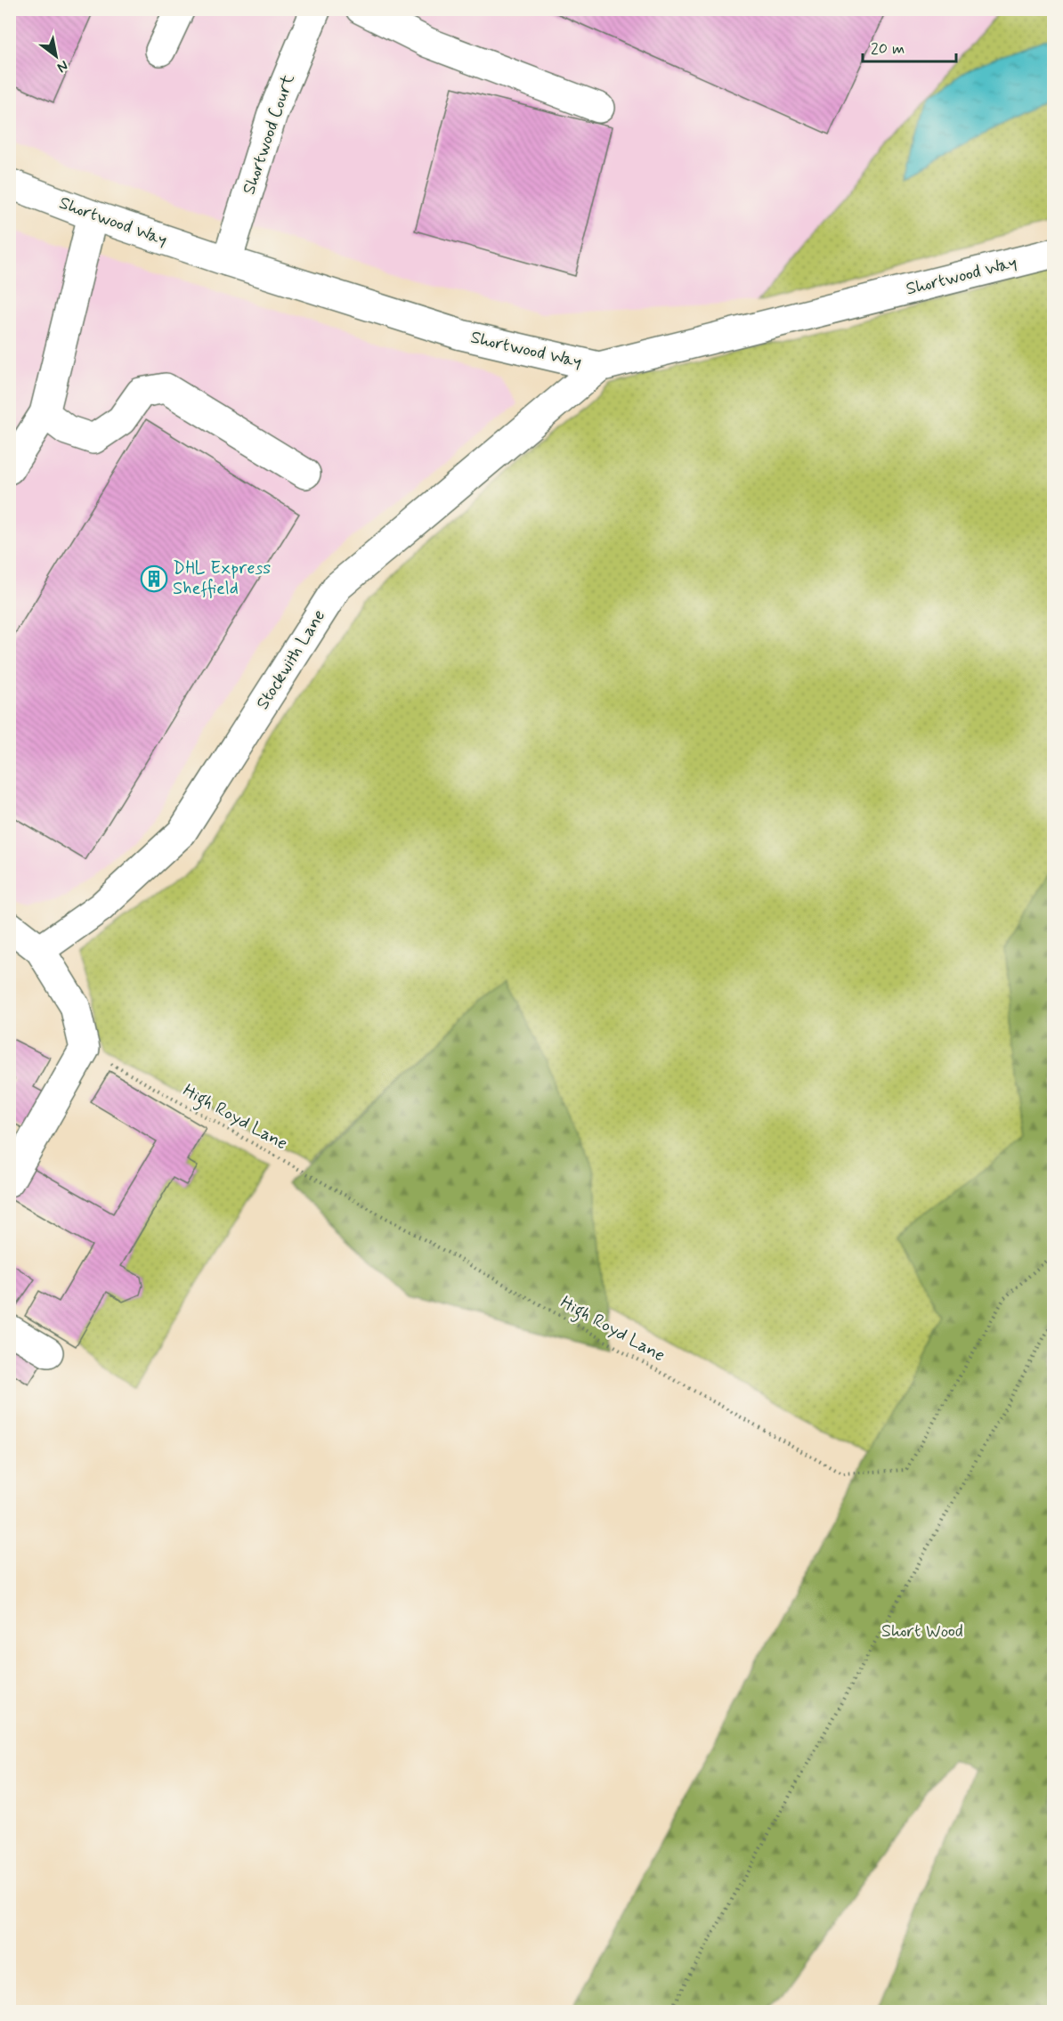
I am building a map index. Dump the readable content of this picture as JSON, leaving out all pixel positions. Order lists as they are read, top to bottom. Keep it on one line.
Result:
{"streets":{"street":["Shortwood Court","Shortwood Way","Stockwith Lane"],"path":["High Royd Lane"]},"crossings":[["Shortwood Court","Shortwood Way"],["Shortwood Way","Stockwith Lane"]],"parks":["Short Wood"],"places":{"building":["DHL Express Sheffield"]},"scale_bar":"20 m","north":"bottom right"}
